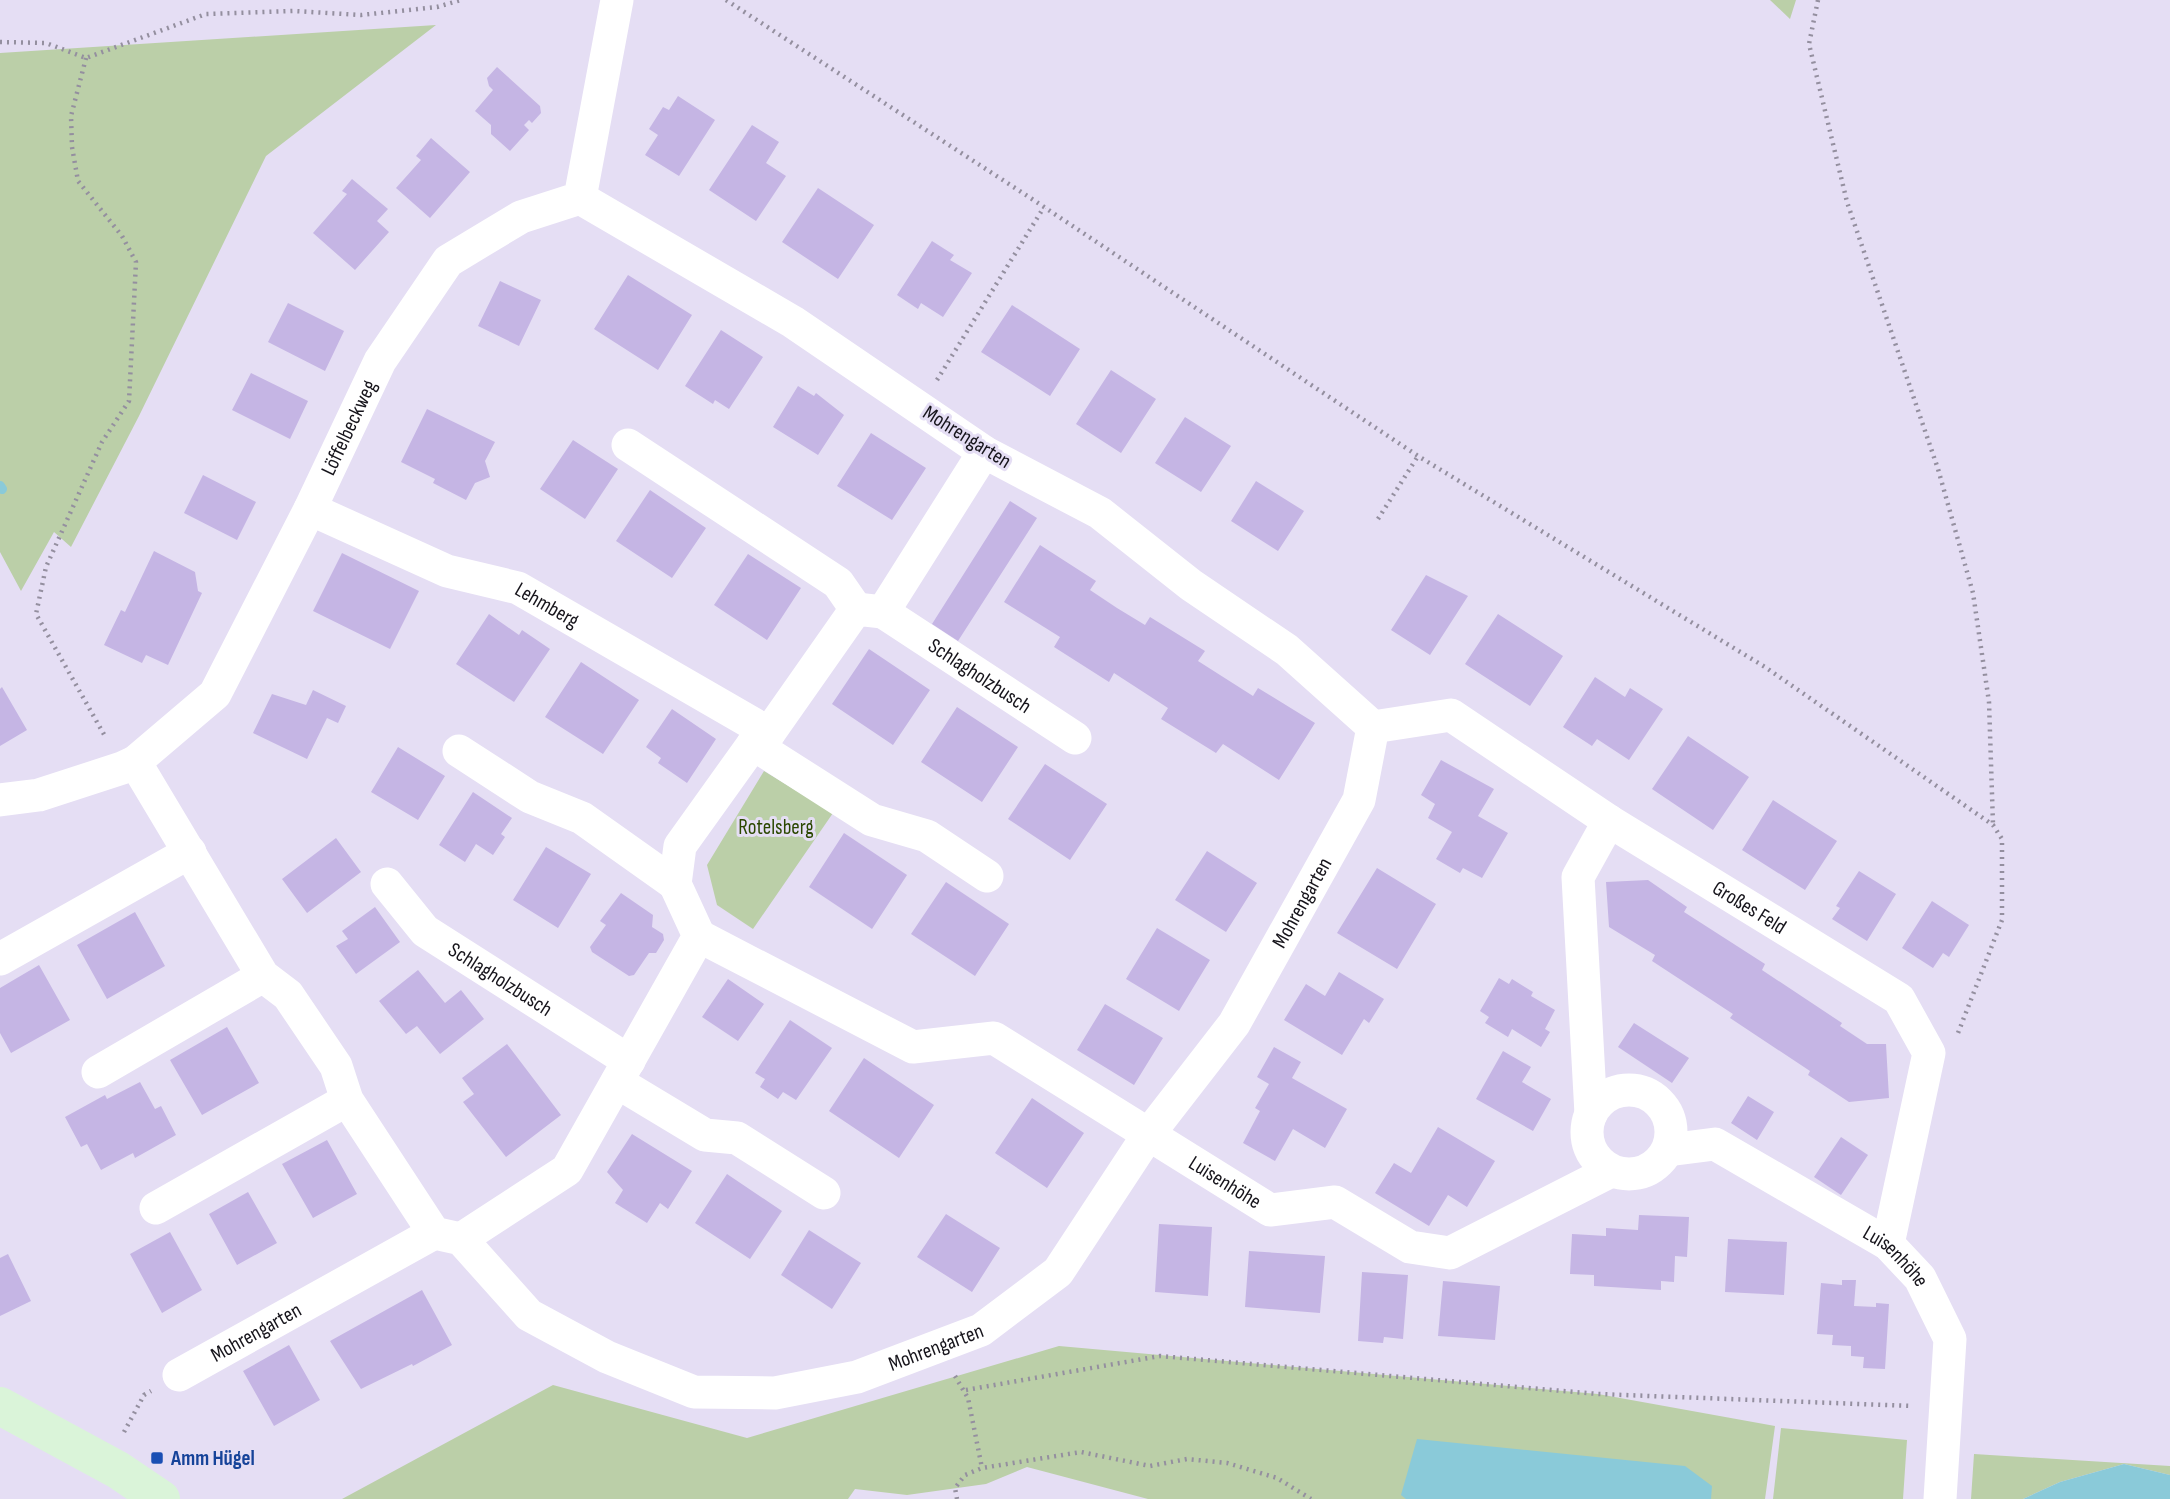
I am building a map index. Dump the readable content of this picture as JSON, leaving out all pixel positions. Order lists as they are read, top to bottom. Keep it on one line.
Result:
{"streets":{"street":["Löffelbeckweg","Mohrengarten","Lehmberg","Schlagholzbusch","Großes Feld","Luisenhöhe"]},"crossings":[["Löffelbeckweg","Mohrengarten"],["Löffelbeckweg","Lehmberg"],["Mohrengarten","Großes Feld"],["Mohrengarten","Luisenhöhe"]],"parks":["Rotelsberg"],"places":{"transit":["Amm Hügel"]}}
